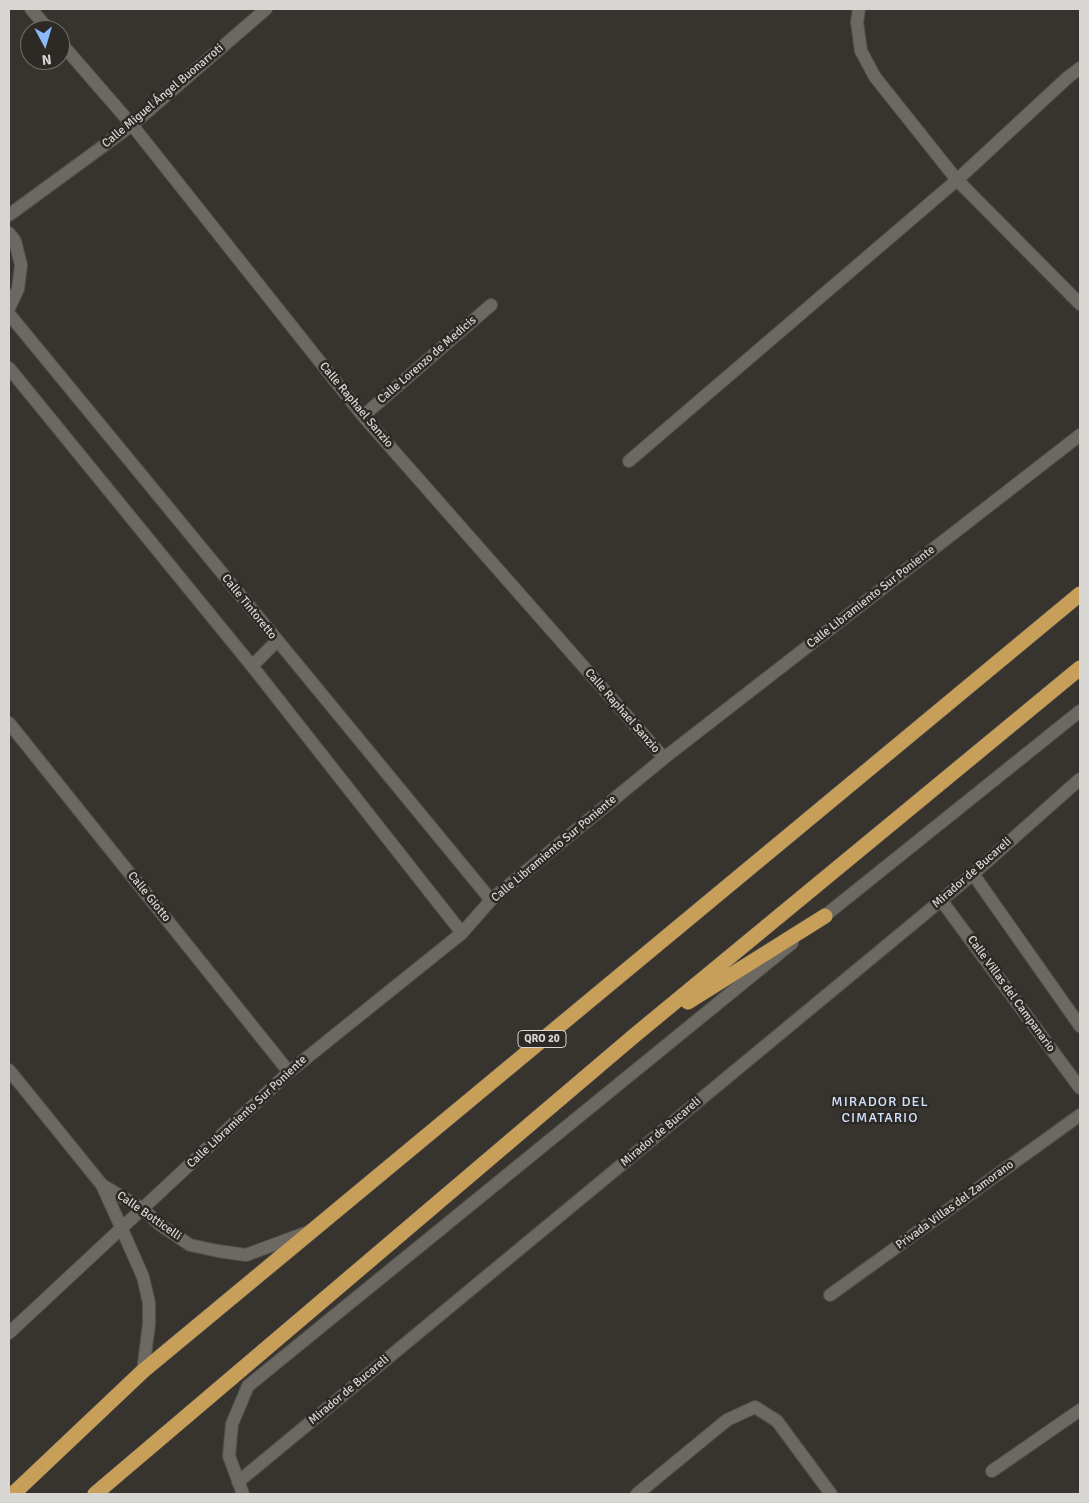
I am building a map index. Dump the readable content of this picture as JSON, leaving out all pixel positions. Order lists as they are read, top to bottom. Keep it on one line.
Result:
{"streets":{"highway":["QRO 20"],"street":["Calle Miguel Ángel Buonarroti","Calle Lorenzo de Medicis","Calle Raphael Sanzio","Calle Libramiento Sur Poniente","Calle Tintoretto","Mirador de Bucareli","Calle Giotto","Calle Villas del Campanario","Privada Villas del Zamorano","Calle Botticelli"]},"crossings":[["Calle Miguel Ángel Buonarroti","Calle Raphael Sanzio"],["Calle Lorenzo de Medicis","Calle Raphael Sanzio"],["Calle Raphael Sanzio","Calle Libramiento Sur Poniente"],["Calle Libramiento Sur Poniente","Calle Tintoretto"],["Calle Libramiento Sur Poniente","Calle Giotto"],["Calle Libramiento Sur Poniente","Calle Botticelli"],["Mirador de Bucareli","Calle Villas del Campanario"],["QRO 20","Calle Botticelli"]],"districts":["MIRADOR DEL CIMATARIO"],"north":"bottom"}
